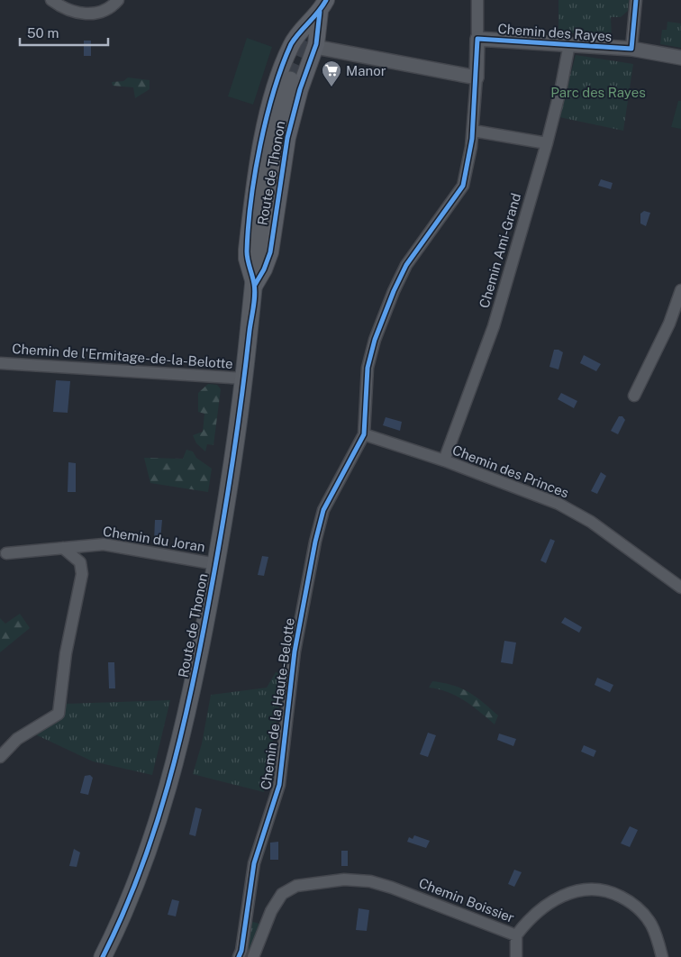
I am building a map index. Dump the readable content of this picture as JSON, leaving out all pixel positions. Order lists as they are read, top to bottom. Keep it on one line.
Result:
{"streets":{"main road":["Route de Thonon"],"street":["Chemin des Rayes","Chemin Ami-Grand","Chemin de l'Ermitage-de-la-Belotte","Chemin des Princes","Chemin du Joran","Chemin de la Haute-Belotte","Chemin Boissier"]},"crossings":[["Chemin des Rayes","Chemin Ami-Grand"],["Route de Thonon","Chemin de l'Ermitage-de-la-Belotte"],["Route de Thonon","Chemin du Joran"],["Chemin Ami-Grand","Chemin des Princes"],["Chemin des Princes","Chemin de la Haute-Belotte"]],"parks":["Parc des Rayes"],"places":{"supermarket":["Manor"]},"scale_bar":"50 m"}
